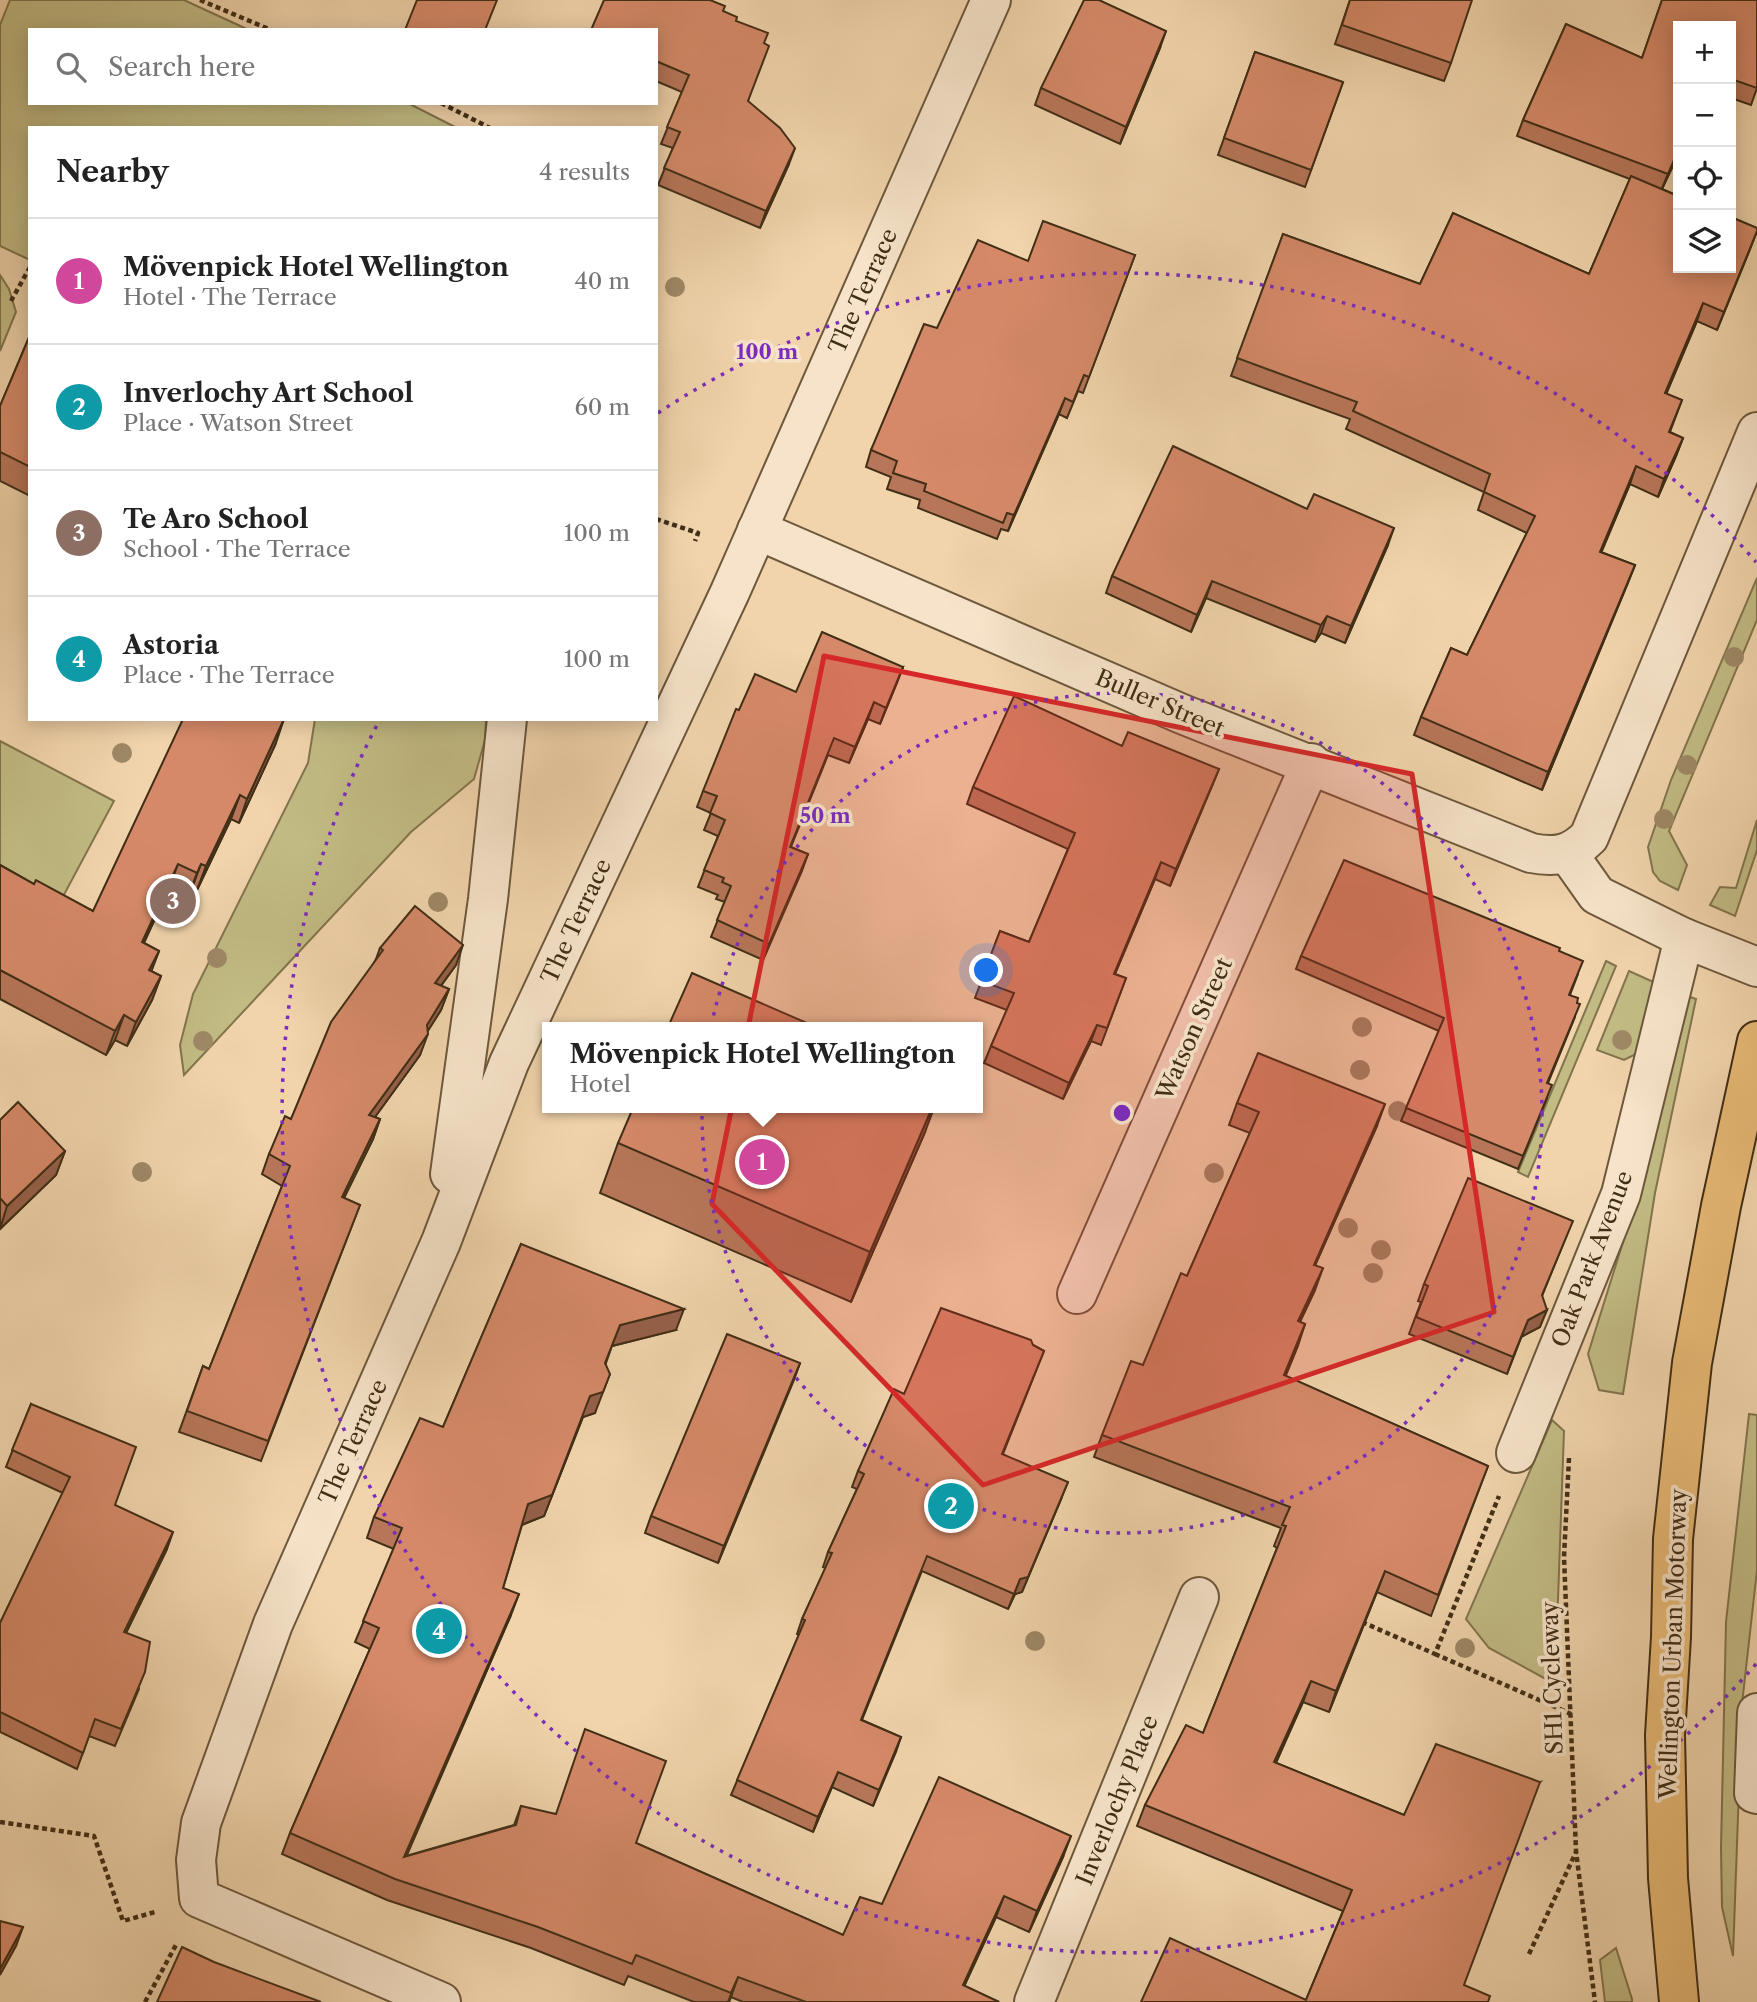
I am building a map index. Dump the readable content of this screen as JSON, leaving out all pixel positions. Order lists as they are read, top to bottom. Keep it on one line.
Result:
{"streets":{"highway":["Wellington Urban Motorway"],"street":["The Terrace","Buller Street","Watson Street","Oak Park Avenue","Inverlochy Place"],"path":["SH1 Cycleway"]},"crossings":[["The Terrace","Buller Street"],["Buller Street","Watson Street"]],"page":{"map_buttons":["+","−"],"search":"Search here","heading":["Nearby","4 results"],"list":[{"mark":"1","name":"Mövenpick Hotel Wellington","note":"Hotel · The Terrace","value":"40 m"},{"mark":"2","name":"Inverlochy Art School","note":"Place · Watson Street","value":"60 m"},{"mark":"3","name":"Te Aro School","note":"School · The Terrace","value":"100 m"},{"mark":"4","name":"Astoria","note":"Place · The Terrace","value":"100 m"}],"pins":["3","1","2","4"],"popup":["Mövenpick Hotel Wellington","Hotel"]},"rings":["100 m","50 m"]}
